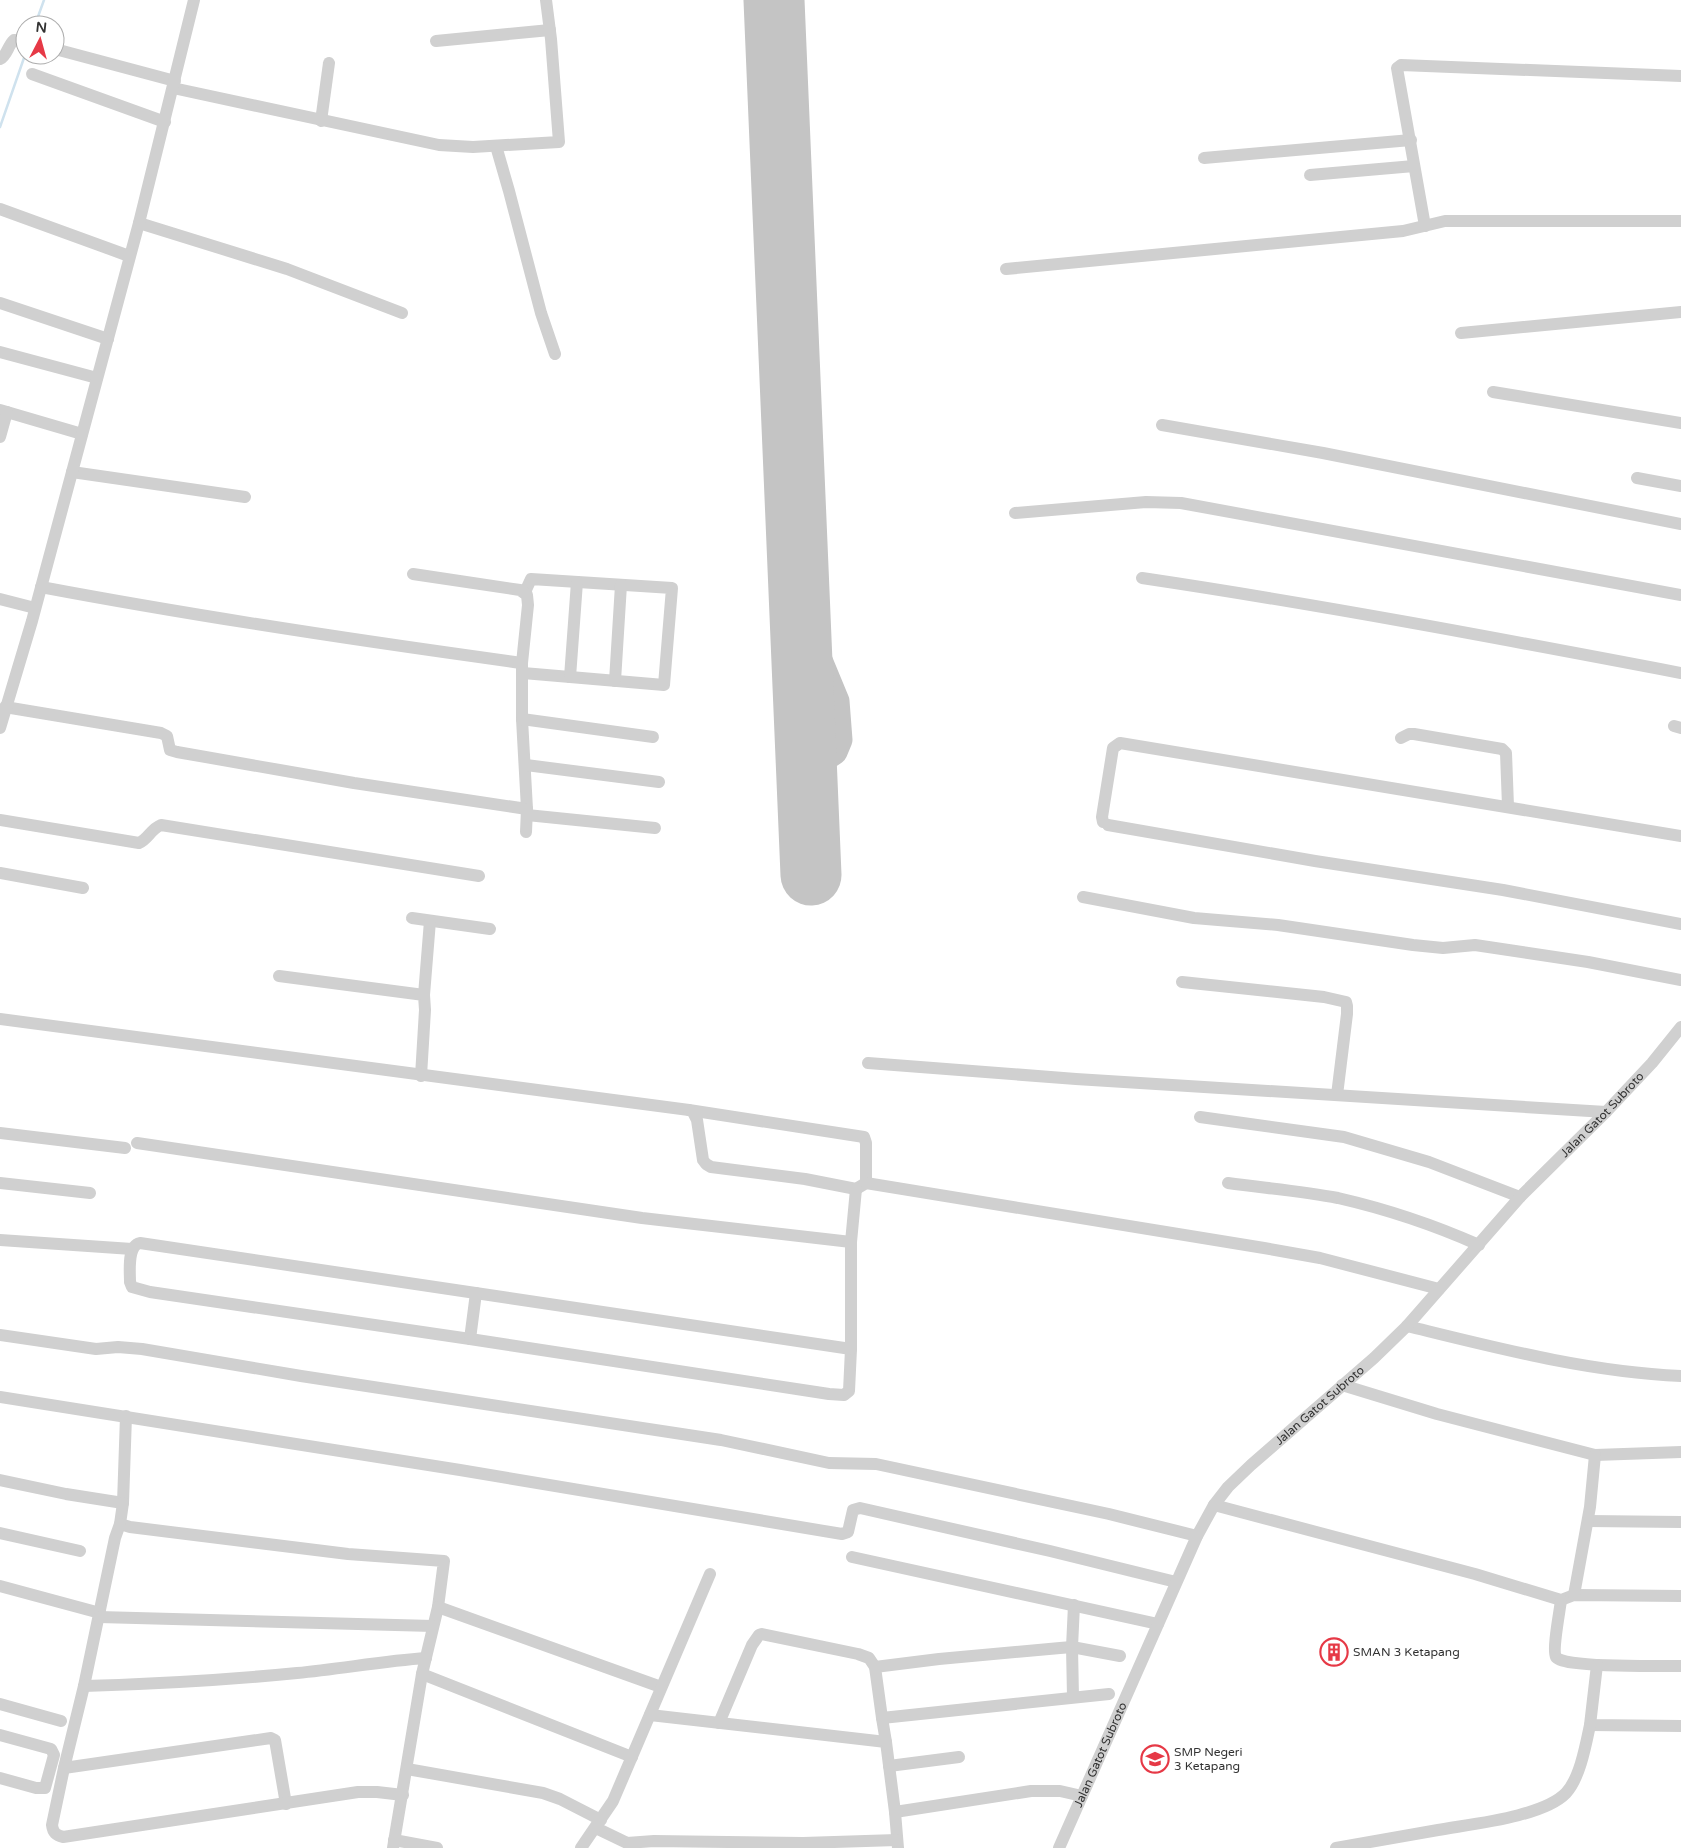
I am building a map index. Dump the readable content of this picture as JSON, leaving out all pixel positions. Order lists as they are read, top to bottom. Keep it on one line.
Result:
{"streets":{"street":["Jalan Gatot Subroto"]},"places":{"building":["SMAN 3 Ketapang"],"school or university":["SMP Negeri 3 Ketapang"]},"north":"top"}
